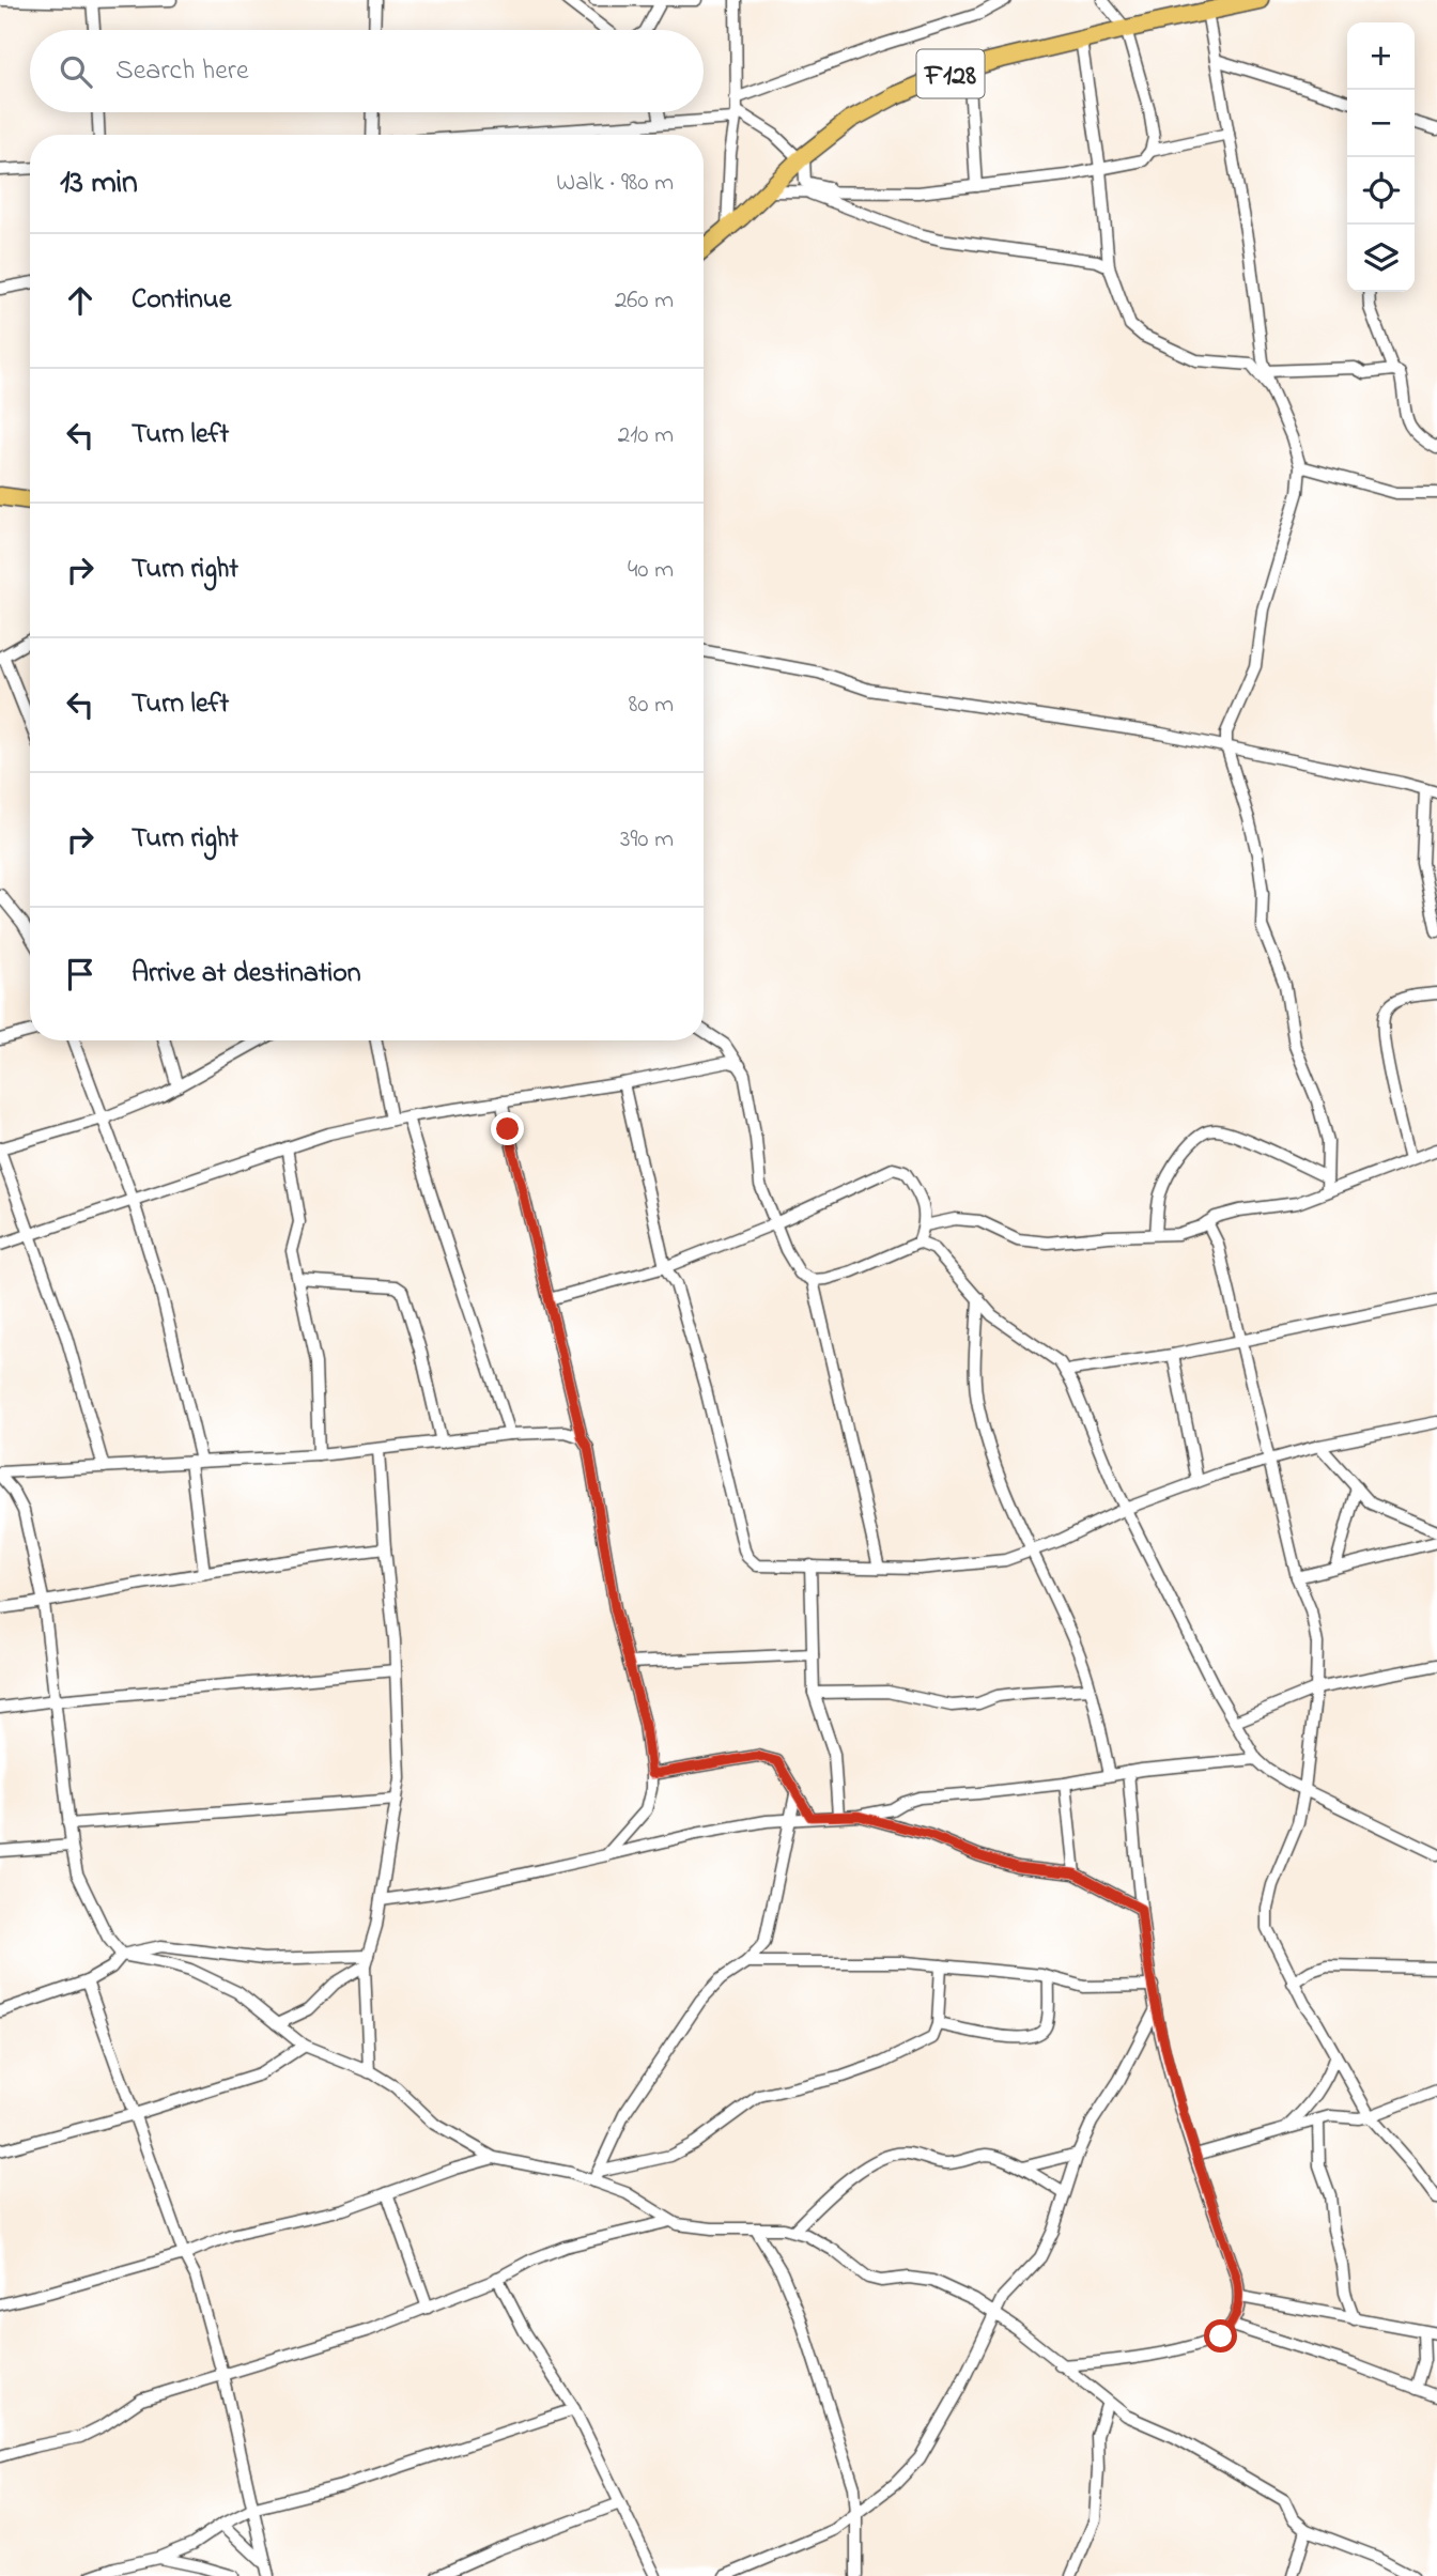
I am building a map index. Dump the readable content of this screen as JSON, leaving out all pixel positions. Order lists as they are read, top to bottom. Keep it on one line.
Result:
{"streets":{"main road":["F128"]},"page":{"map_buttons":["+","−"],"search":"Search here","heading":["13 min","Walk · 980 m"],"list":[["Continue","260 m"],["Turn left","210 m"],["Turn right","40 m"],["Turn left","80 m"],["Turn right","390 m"],"Arrive at destination"]}}
